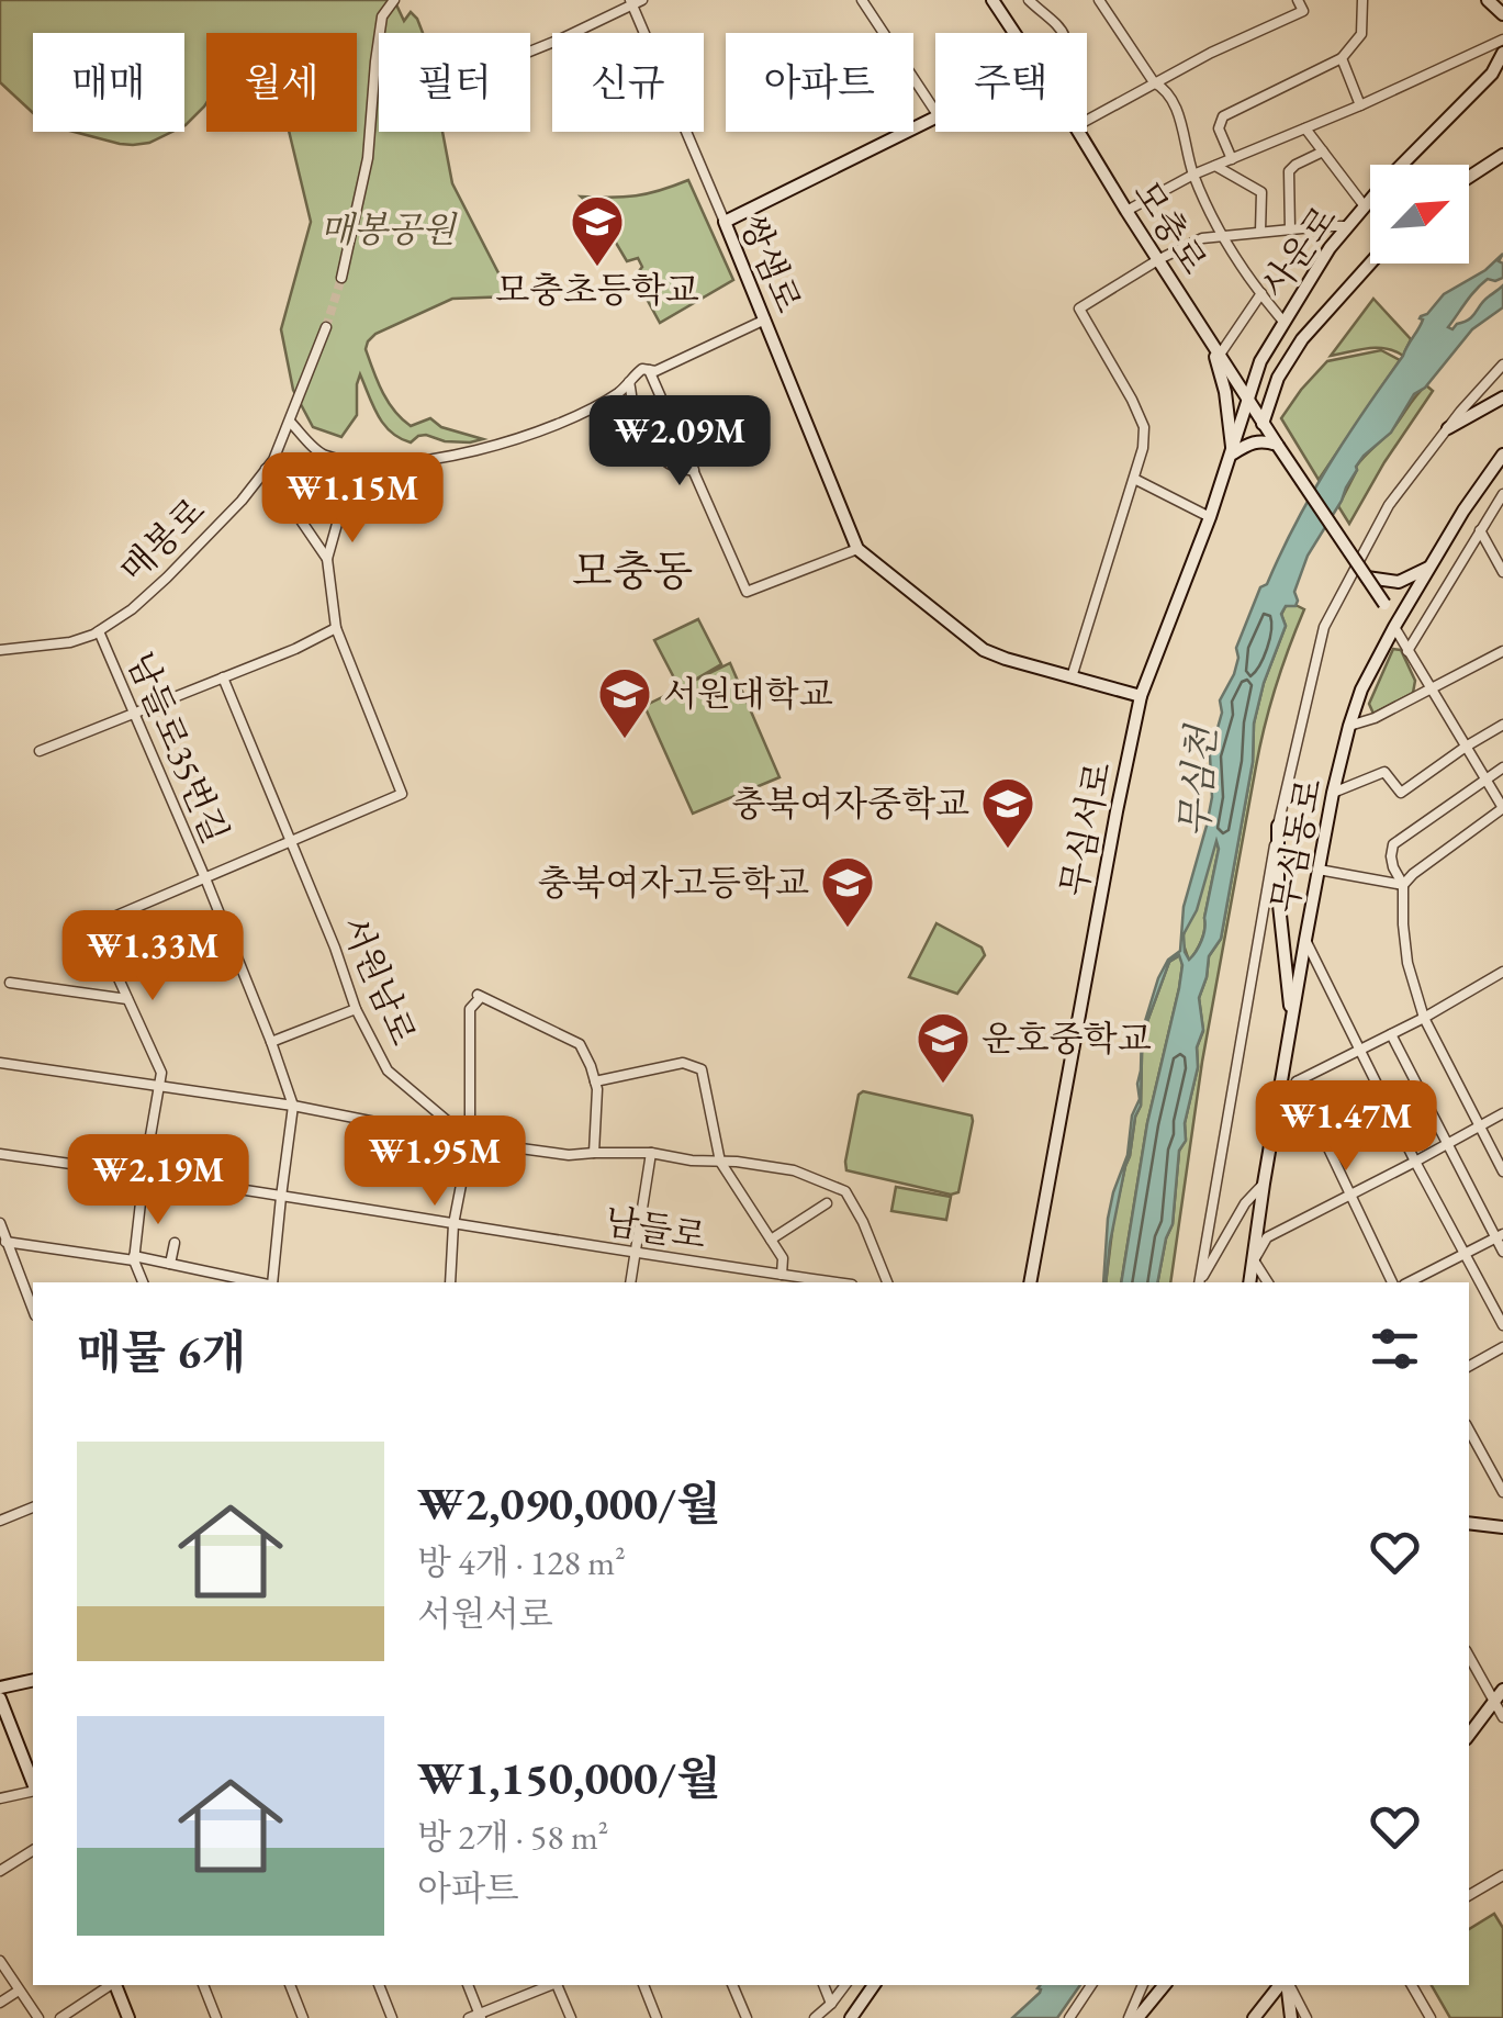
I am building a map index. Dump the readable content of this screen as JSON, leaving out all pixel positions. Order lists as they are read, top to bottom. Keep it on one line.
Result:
{"streets":{"street":["모충로","사운로","쌍샘로","매봉로","남들로35번길","무심서로","무심동로","서원남로","남들로"]},"crossings":[["모충로","사운로"],["모충로","무심서로"],["모충로","무심동로"],["사운로","무심서로"],["쌍샘로","무심서로"],["매봉로","남들로35번길"],["남들로35번길","남들로"]],"districts":["모충동"],"water":["무심천"],"parks":["매봉공원"],"places":{"school or university":["모충초등학교","서원대학교","충북여자중학교","충북여자고등학교","운호중학교"]},"north":"top right","page":{"chip":["매매","월세","필터","신규","아파트","주택"],"price":["₩2.09M","₩1.15M","₩1.33M","₩1.47M","₩1.95M","₩2.19M"],"heading":"매물 6개","list":[{"name":"₩2,090,000/월","note":"방 4개 · 128 m² · 서원서로"},{"name":"₩1,150,000/월","note":"방 2개 · 58 m² · 아파트"}]}}
